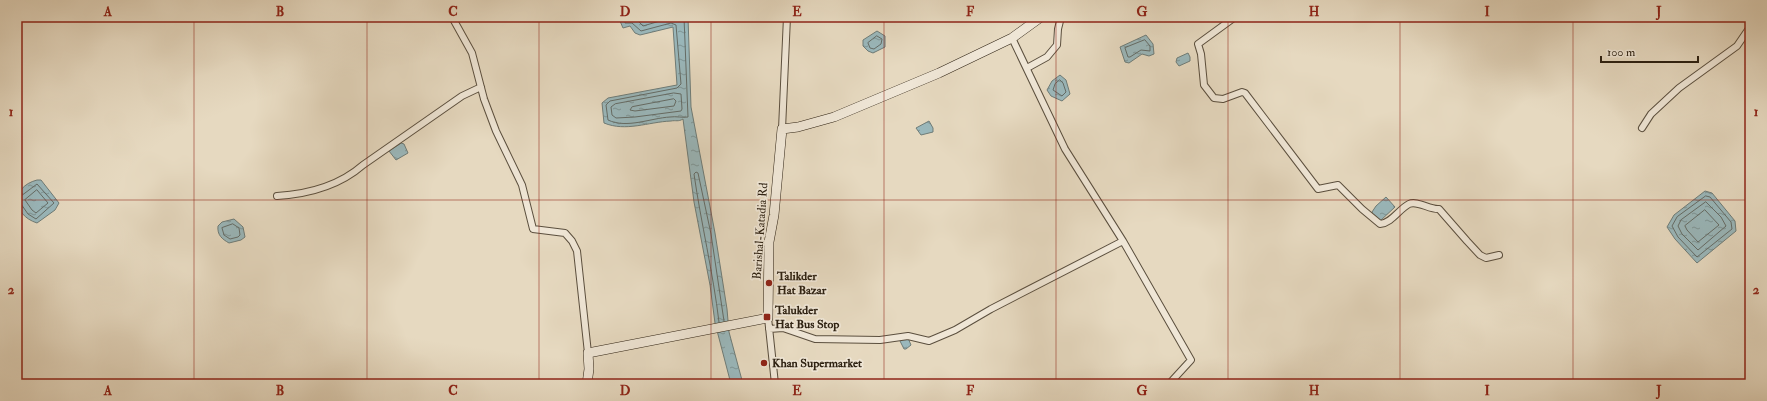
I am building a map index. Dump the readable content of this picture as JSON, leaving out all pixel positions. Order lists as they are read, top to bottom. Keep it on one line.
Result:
{"streets":{"main road":["Barishal-Katadia Rd"]},"places":{"other":["Talikder Hat Bazar","Khan Supermarket"],"transit":["Talukder Hat Bus Stop"]},"scale_bar":"100 m","grid":{"columns":["A","B","C","D","E","F","G","H","I","J"],"rows":["1","2"]}}
